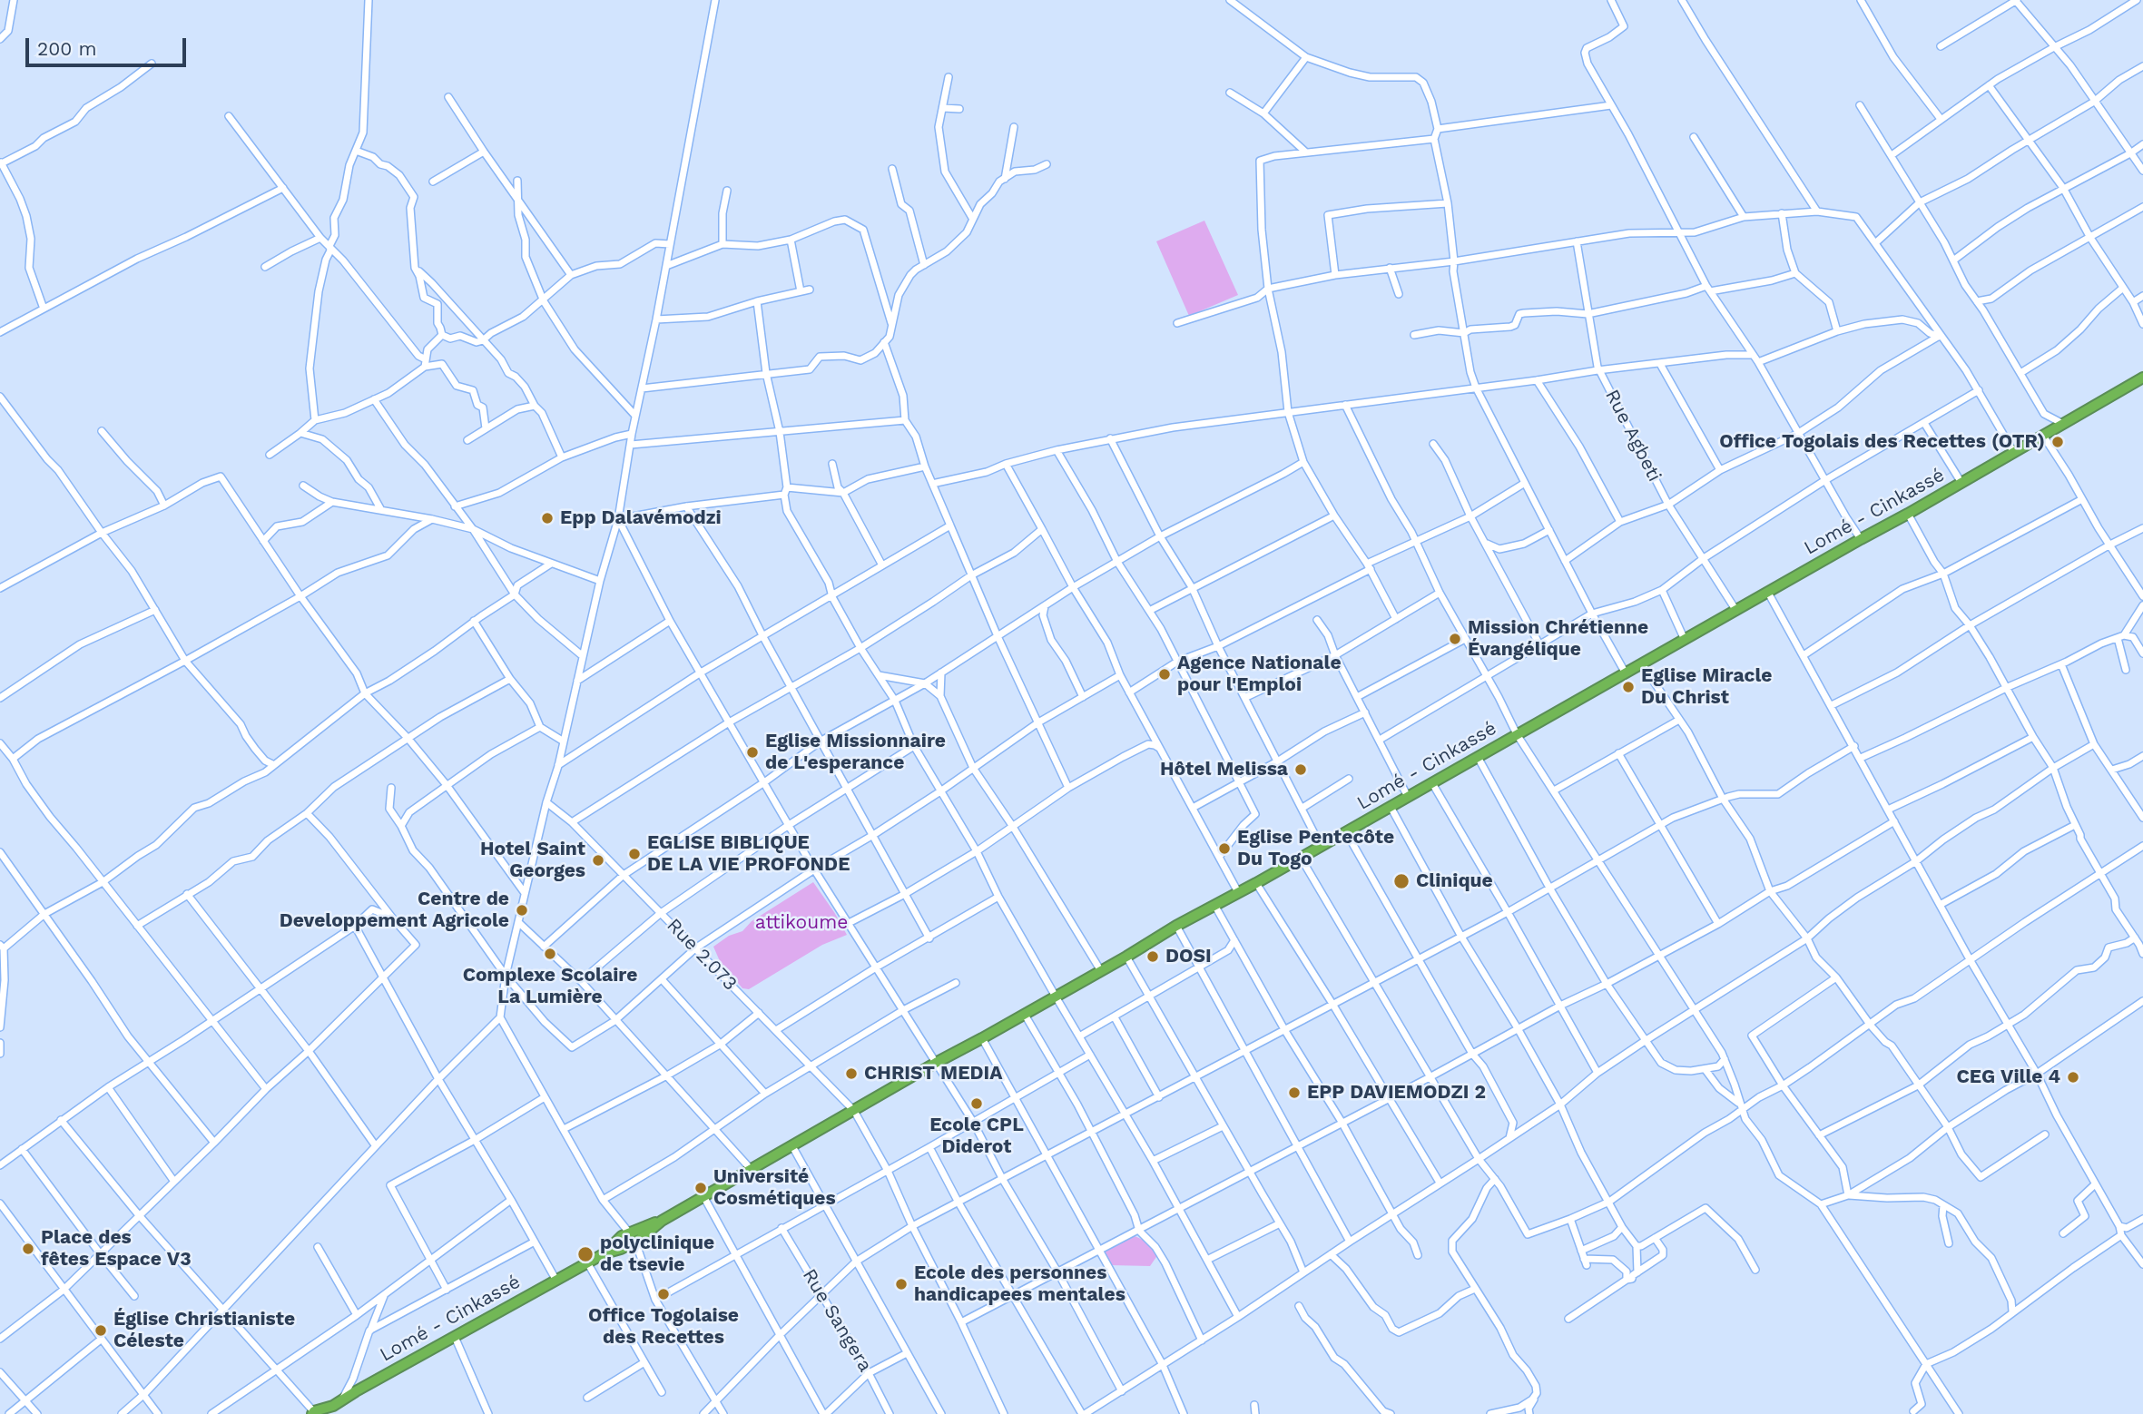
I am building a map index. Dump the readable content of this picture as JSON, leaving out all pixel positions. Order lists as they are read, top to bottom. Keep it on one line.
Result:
{"streets":{"highway":["Lomé - Cinkassé"],"street":["Rue Agbeti","Rue 2.073","Rue Sangera"]},"crossings":[["Rue Agbeti","Lomé - Cinkassé"],["Lomé - Cinkassé","Rue 2.073"]],"parks":["attikoume"],"places":["Office Togolais des Recettes (OTR)","Epp Dalavémodzi","Mission Chrétienne Évangélique","Agence Nationale pour l'Emploi","Eglise Miracle Du Christ","Eglise Missionnaire de L'esperance","Hôtel Melissa","Eglise Pentecôte Du Togo","EGLISE BIBLIQUE DE LA VIE PROFONDE","Hotel Saint Georges","Clinique","Centre de Developpement Agricole","Complexe Scolaire La Lumière","DOSI","CHRIST MEDIA","CEG Ville 4","EPP DAVIEMODZI 2","Ecole CPL Diderot","Université Cosmétiques","Place des fêtes Espace V3","polyclinique de tsevie","Ecole des personnes handicapees mentales","Office Togolaise des Recettes","Église Christianiste Céleste"],"scale_bar":"200 m"}
